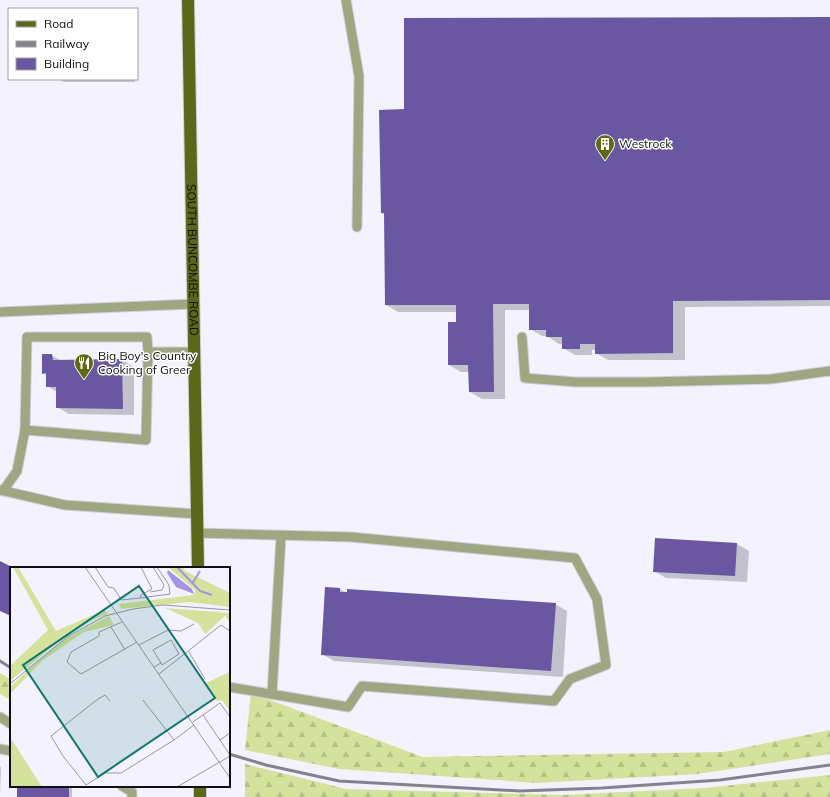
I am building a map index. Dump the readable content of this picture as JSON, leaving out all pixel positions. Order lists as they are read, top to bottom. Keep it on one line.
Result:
{"streets":{"main road":["SOUTH BUNCOMBE ROAD"]},"places":{"building":["Westrock"],"restaurant":["Big Boy's Country Cooking of Greer"]},"legend":["Road","Railway","Building"]}
